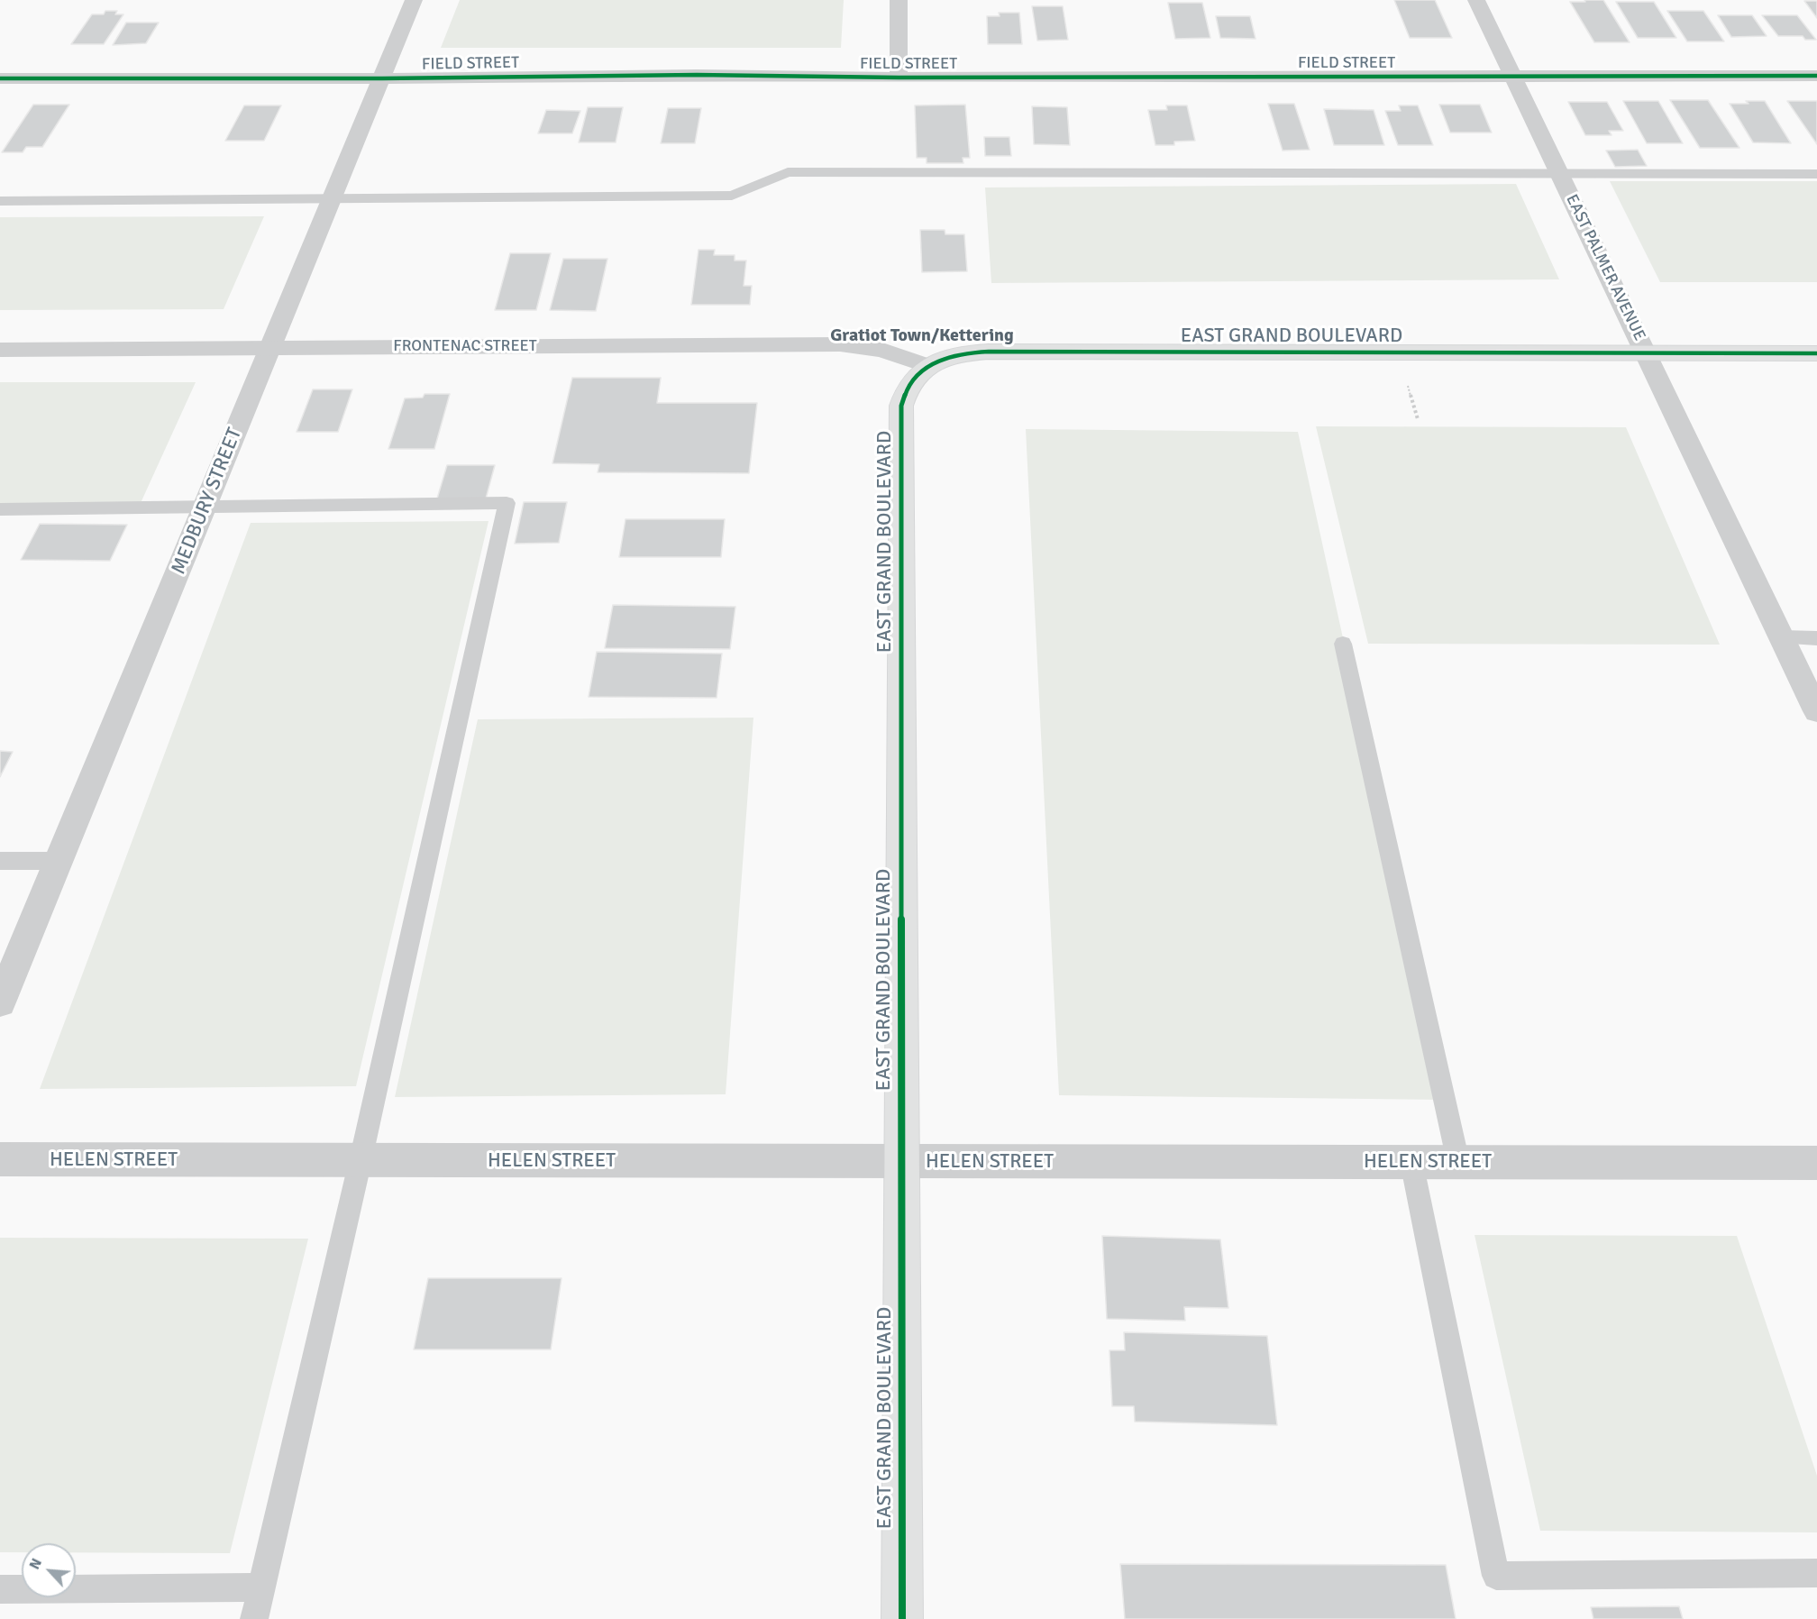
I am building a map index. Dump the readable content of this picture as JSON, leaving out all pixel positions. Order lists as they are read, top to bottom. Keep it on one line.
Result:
{"streets":{"main road":["EAST GRAND BOULEVARD"],"street":["FIELD STREET","EAST PALMER AVENUE","FRONTENAC STREET","MEDBURY STREET","HELEN STREET"]},"crossings":[["FIELD STREET","EAST PALMER AVENUE"],["FIELD STREET","MEDBURY STREET"],["EAST PALMER AVENUE","EAST GRAND BOULEVARD"],["EAST GRAND BOULEVARD","FRONTENAC STREET"],["EAST GRAND BOULEVARD","HELEN STREET"],["FRONTENAC STREET","MEDBURY STREET"]],"districts":["Gratiot Town/Kettering"],"north":"top left"}
